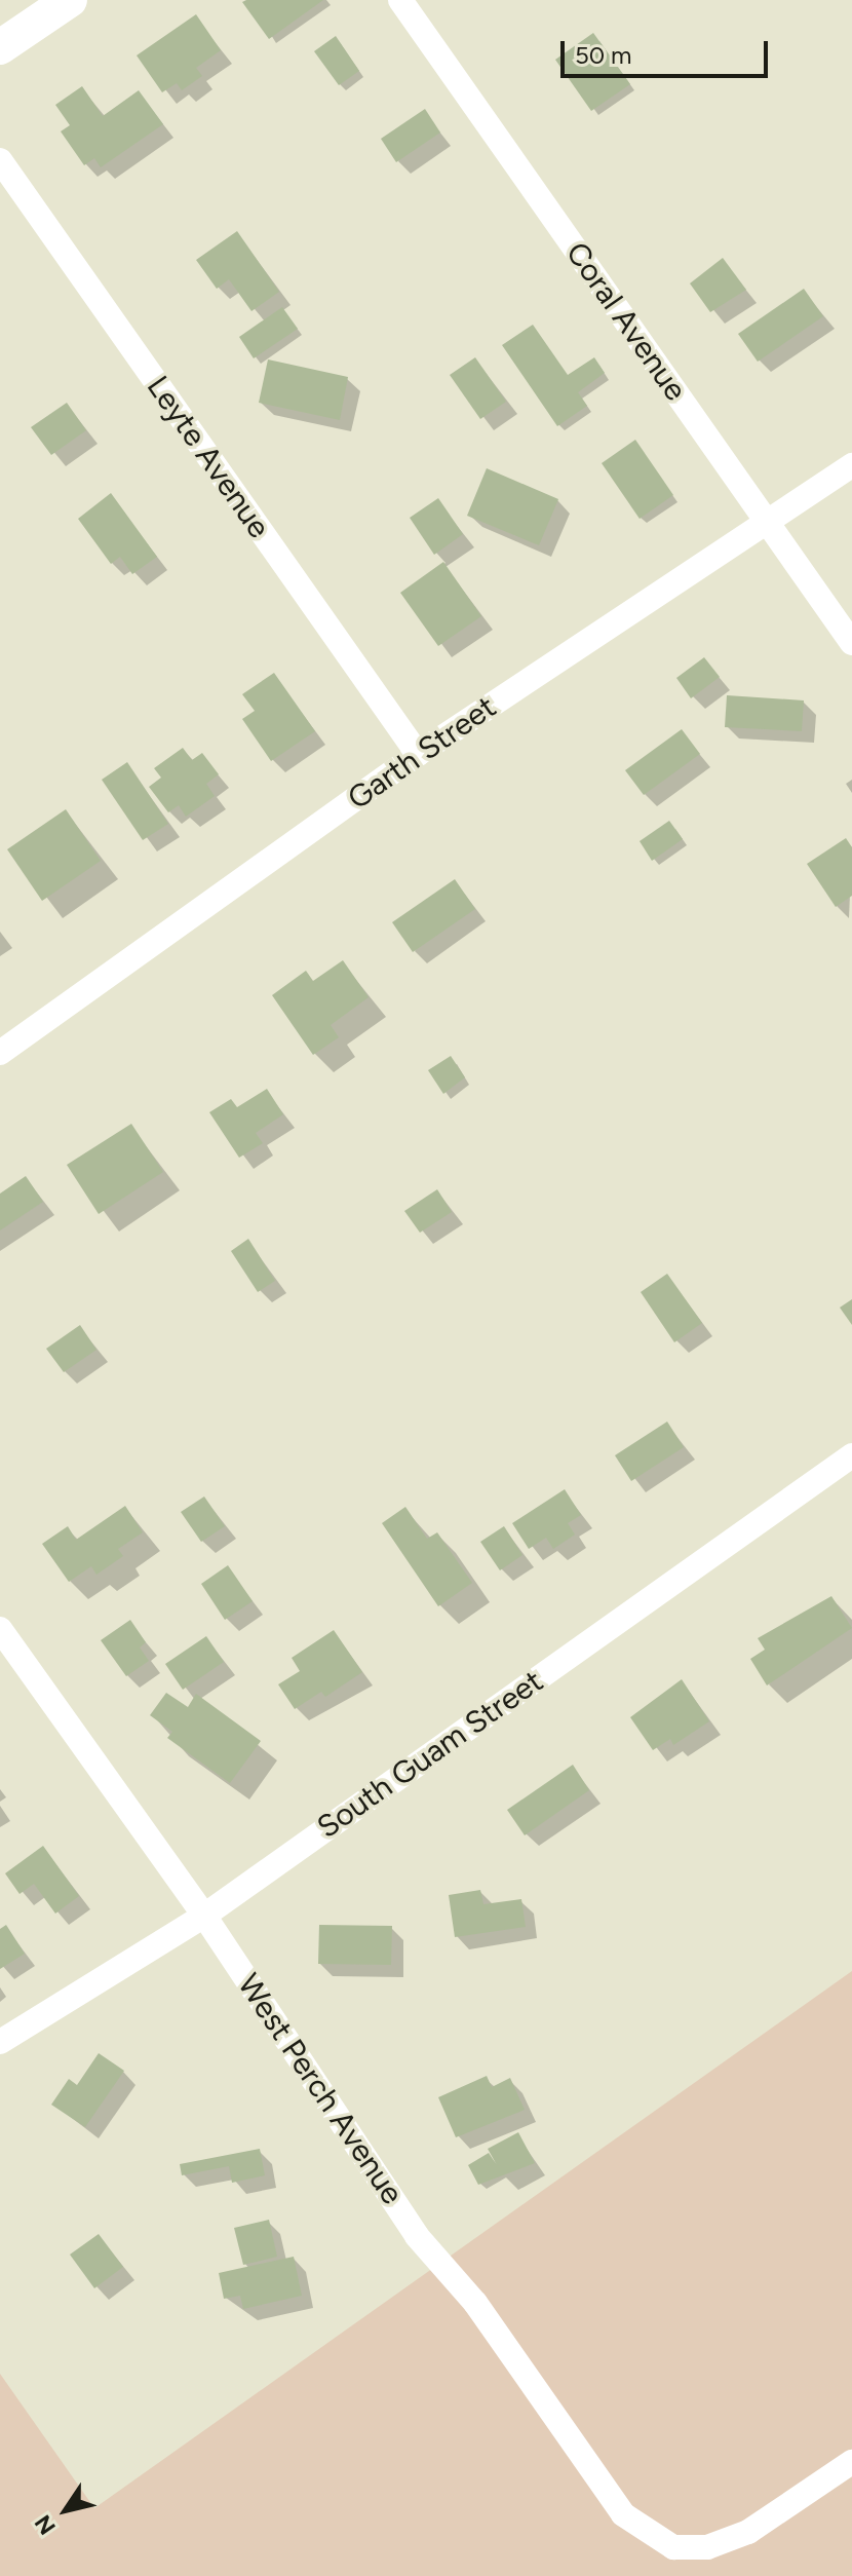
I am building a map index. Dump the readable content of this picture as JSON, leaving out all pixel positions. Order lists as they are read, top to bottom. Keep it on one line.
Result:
{"streets":{"street":["Coral Avenue","Leyte Avenue","Garth Street","South Guam Street","West Perch Avenue"]},"crossings":[["Coral Avenue","Garth Street"],["Leyte Avenue","Garth Street"],["South Guam Street","West Perch Avenue"]],"scale_bar":"50 m","north":"bottom left"}
